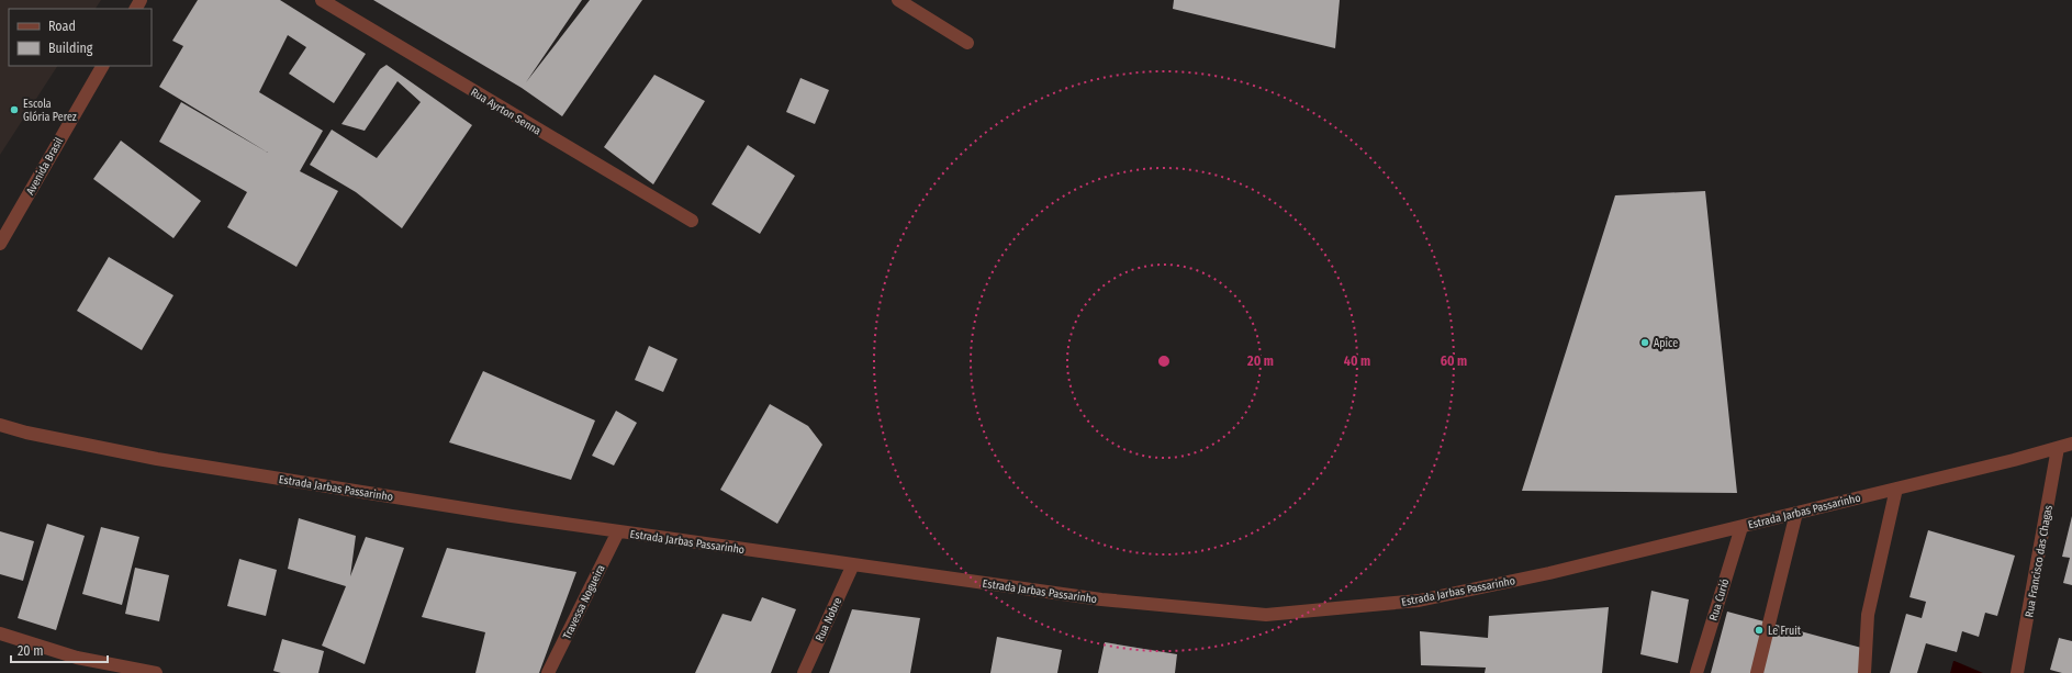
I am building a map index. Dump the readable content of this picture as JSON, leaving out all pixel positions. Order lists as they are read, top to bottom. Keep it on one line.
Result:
{"streets":{"street":["Rua Ayrton Senna","Avenida Brasil","Estrada Jarbas Passarinho","Rua Francisco das Chagas","Rua Curió","Travessa Nogueira","Rua Nobre"]},"crossings":[["Estrada Jarbas Passarinho","Rua Francisco das Chagas"],["Estrada Jarbas Passarinho","Rua Curió"],["Estrada Jarbas Passarinho","Travessa Nogueira"],["Estrada Jarbas Passarinho","Rua Nobre"]],"places":["Escola Glória Perez","Apice","Le Fruit"],"legend":["Road","Building"],"scale_bar":"20 m","rings":["20 m","40 m","60 m"]}
